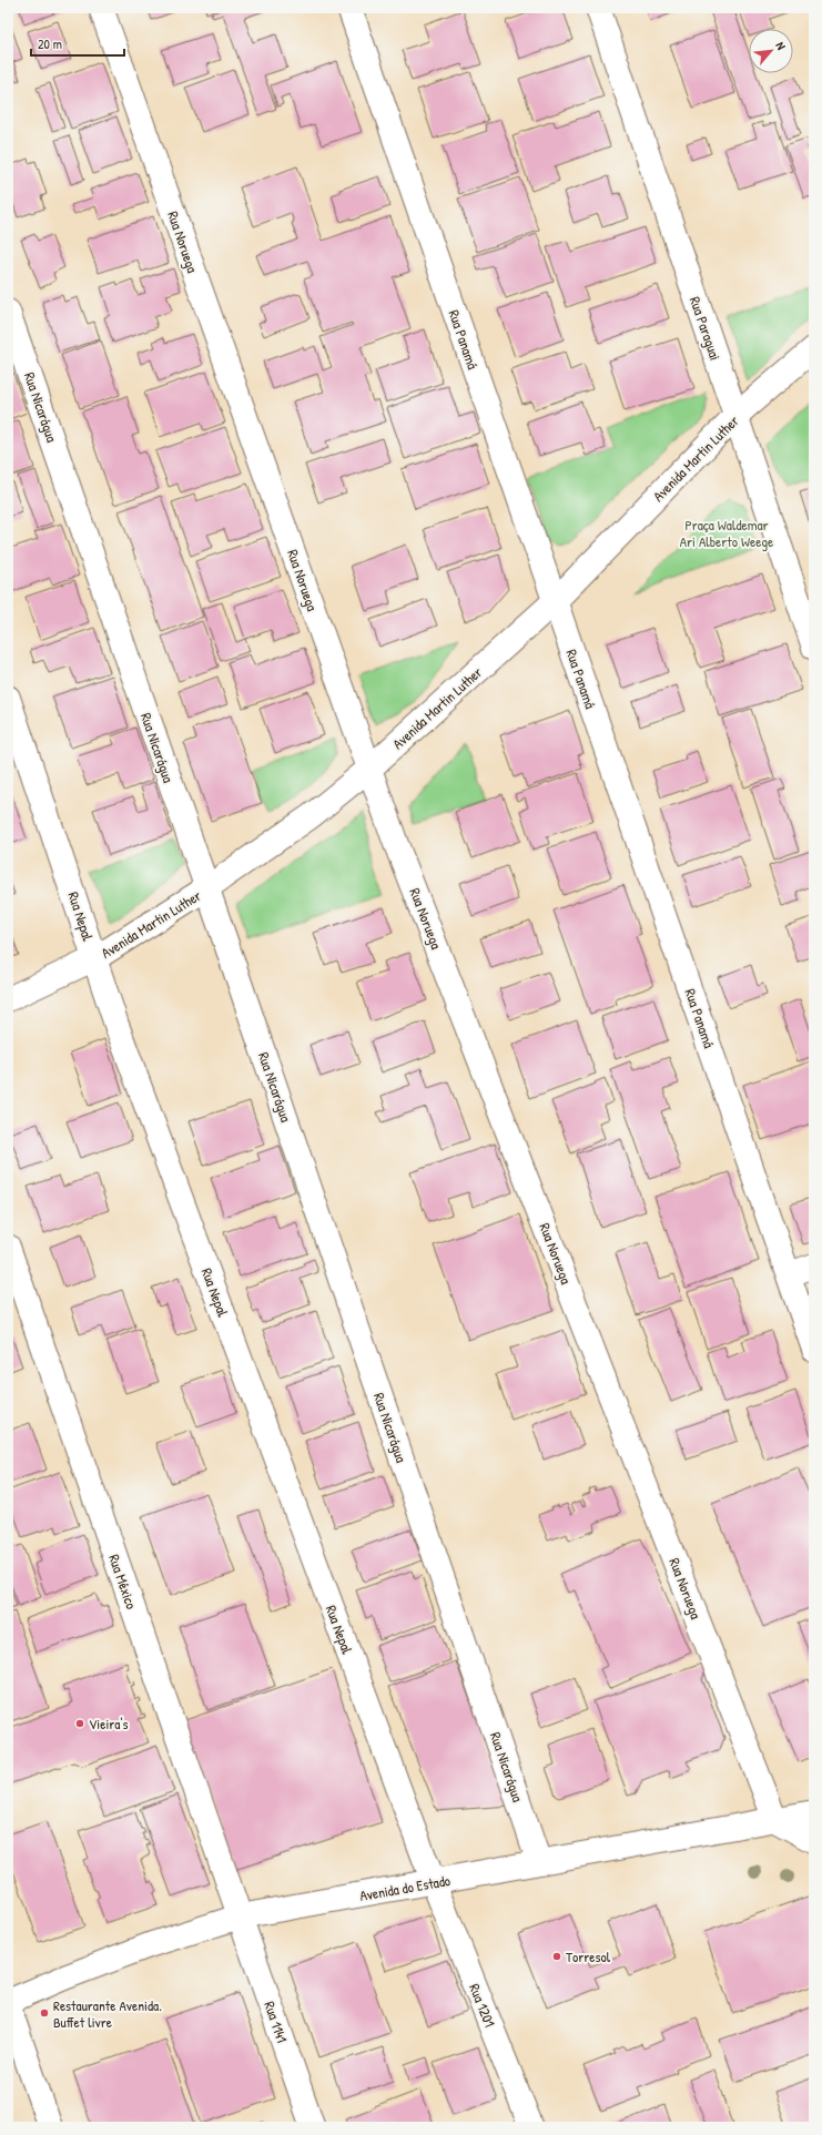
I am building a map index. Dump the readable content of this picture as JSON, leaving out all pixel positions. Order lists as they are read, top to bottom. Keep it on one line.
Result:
{"streets":{"street":["Rua Noruega","Rua Paraguai","Rua Panamá","Rua Nicarágua","Avenida Martin Luther","Rua Nepal","Rua México","Avenida do Estado","Rua 1201","Rua 1141"]},"crossings":[["Rua Noruega","Avenida Martin Luther"],["Rua Noruega","Avenida do Estado"],["Rua Paraguai","Avenida Martin Luther"],["Rua Panamá","Avenida Martin Luther"],["Rua Nicarágua","Avenida Martin Luther"],["Rua Nicarágua","Avenida do Estado"],["Avenida Martin Luther","Rua Nepal"],["Rua Nepal","Avenida do Estado"],["Rua Nepal","Rua 1201"],["Rua México","Avenida do Estado"],["Rua México","Rua 1141"],["Avenida do Estado","Rua 1201"],["Avenida do Estado","Rua 1141"]],"parks":["Praça Waldemar Ari Alberto Weege"],"places":["Vieira's","Torresol","Restaurante Avenida. Buffet livre"],"scale_bar":"20 m","north":"top right"}
